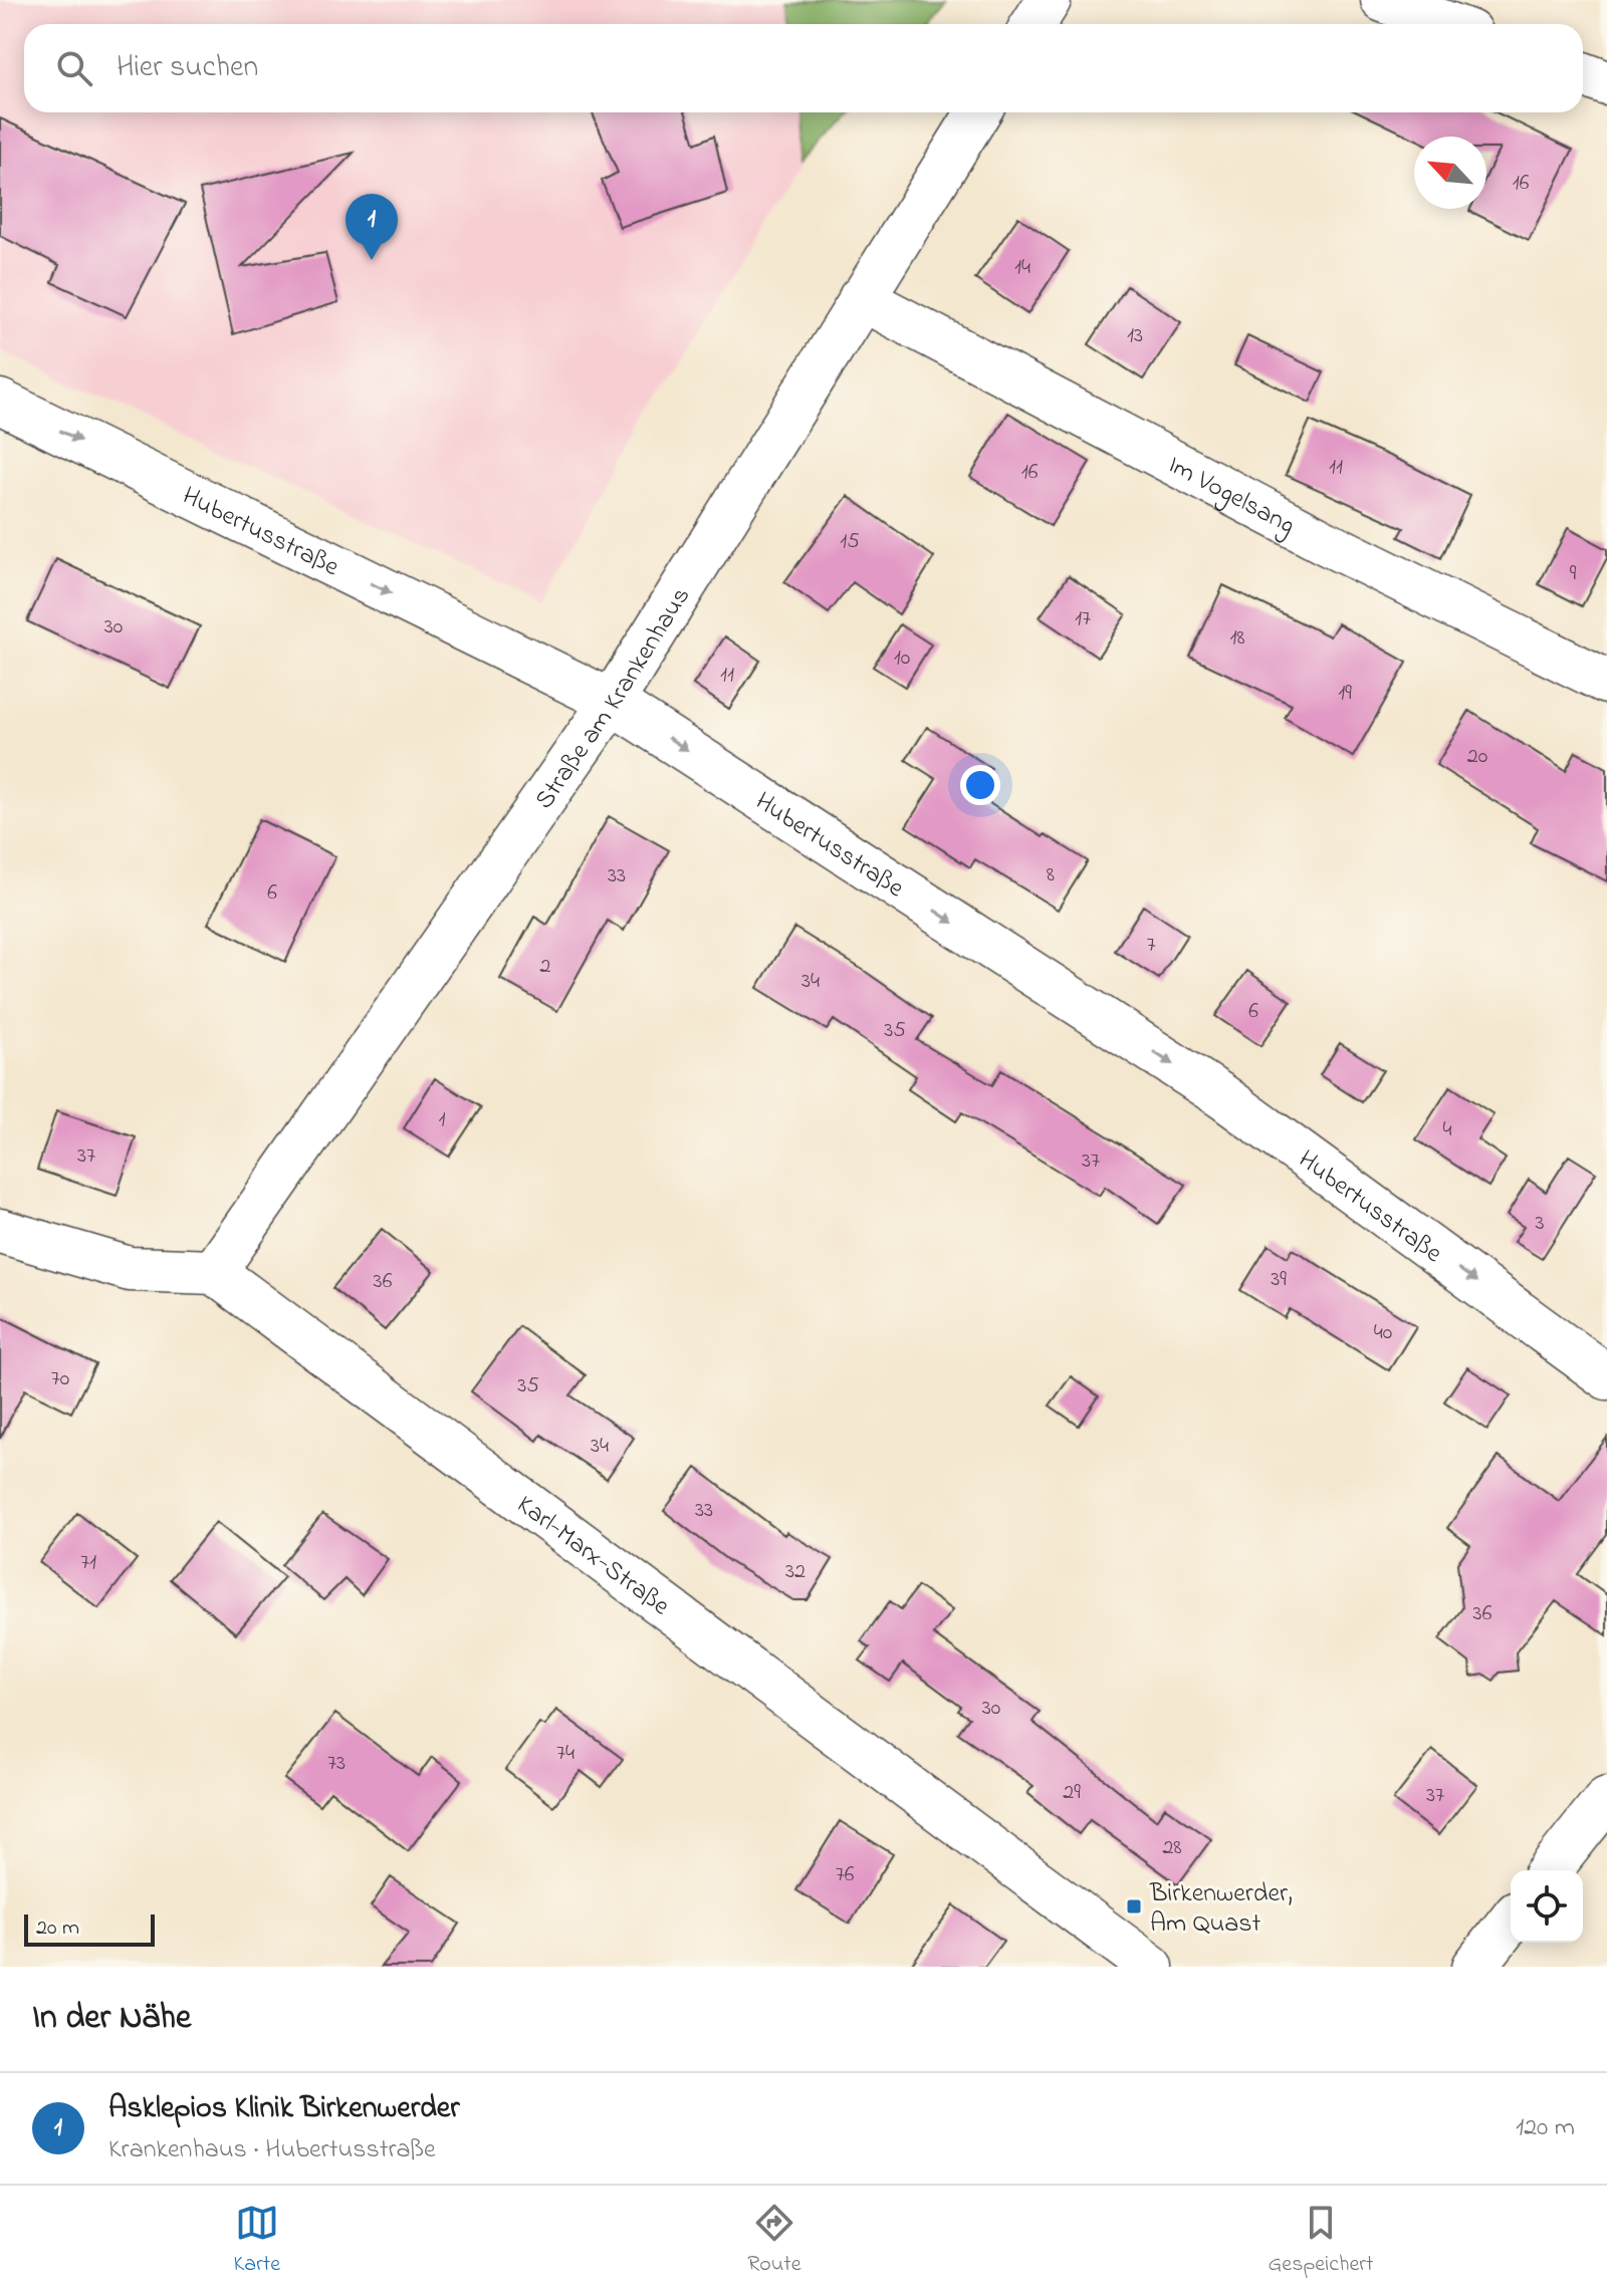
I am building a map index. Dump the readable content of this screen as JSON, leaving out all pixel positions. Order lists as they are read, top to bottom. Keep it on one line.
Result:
{"streets":{"street":["Im Vogelsang","Hubertusstraße","Straße am Krankenhaus","Karl-Marx-Straße"]},"crossings":[["Im Vogelsang","Straße am Krankenhaus"],["Hubertusstraße","Straße am Krankenhaus"],["Straße am Krankenhaus","Karl-Marx-Straße"]],"one_way":["Hubertusstraße"],"places":{"transit":["Birkenwerder, Am Quast"]},"house_numbers":["16","14","13","11","16","15","9","17","30","18","10","11","19","20","8","33","6","7","2","34","6","35","1","4","37","37","3","39","36","40","70","35","34","33","71","32","36","30","74","73","29","37","28","76"],"scale_bar":"20 m","north":"top left","page":{"search":"Hier suchen","pins":"1","scale":"20 m","heading":"In der Nähe","list":[{"mark":"1","name":"Asklepios Klinik Birkenwerder","note":"Krankenhaus · Hubertusstraße","value":"120 m"}],"nav":["Karte","Route","Gespeichert"]}}
